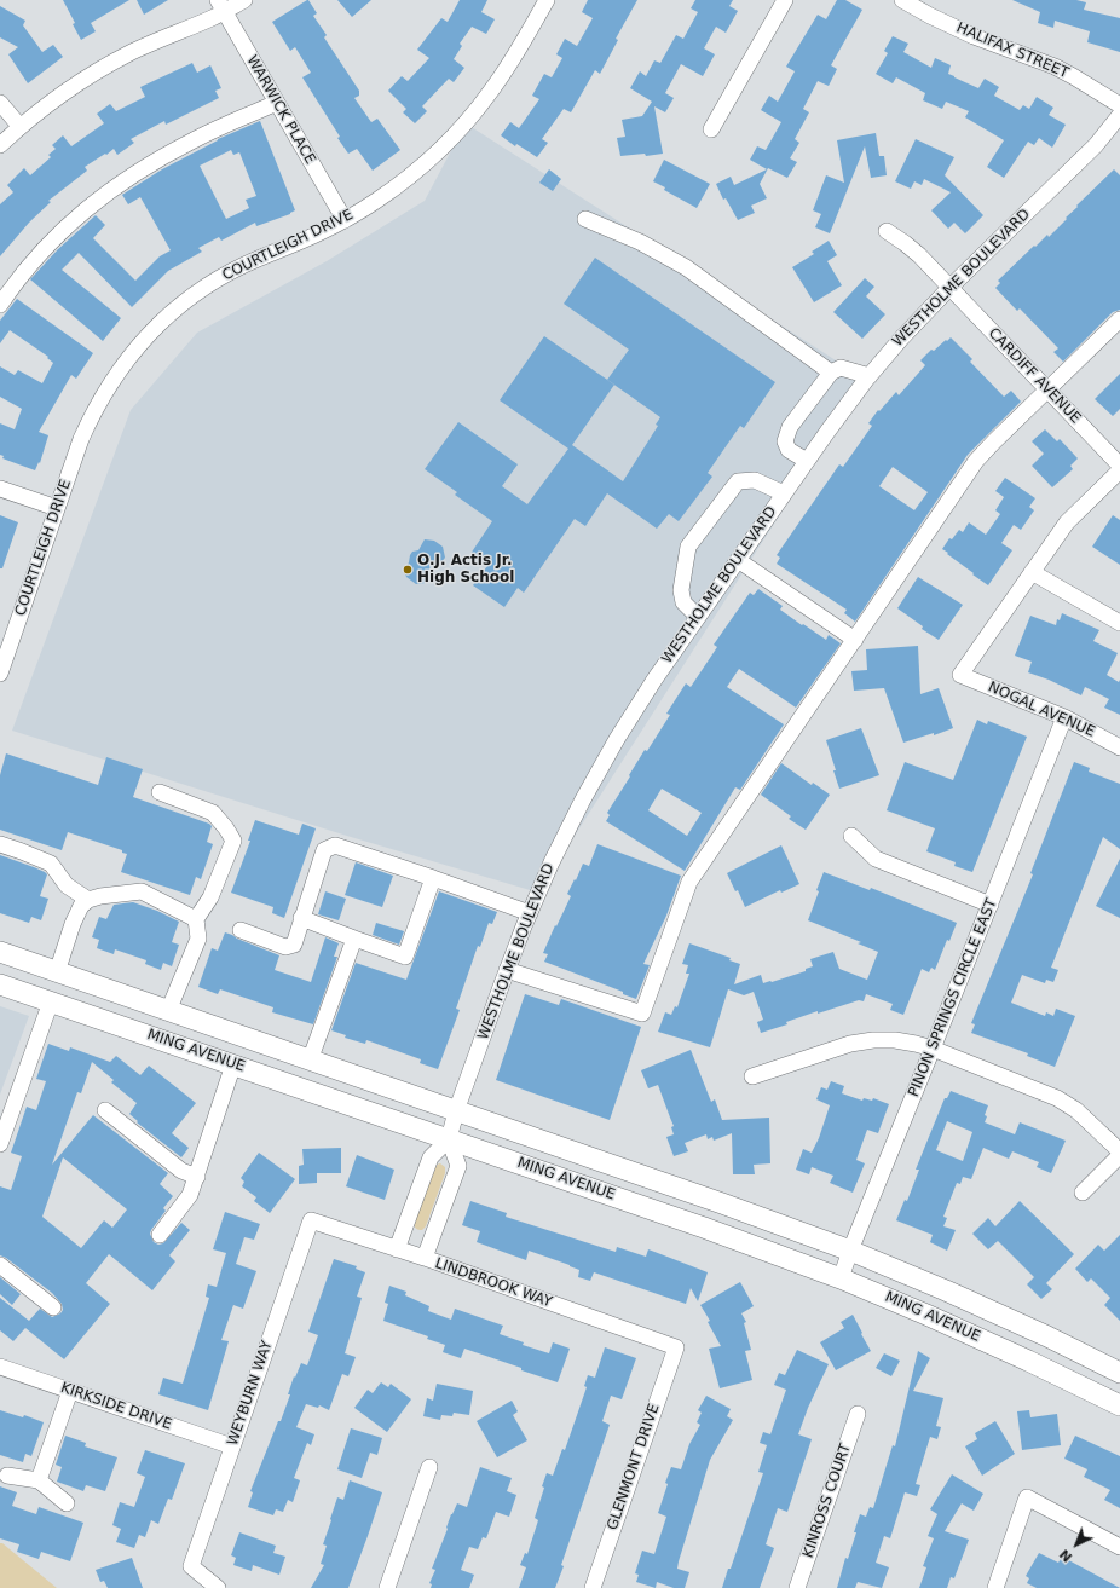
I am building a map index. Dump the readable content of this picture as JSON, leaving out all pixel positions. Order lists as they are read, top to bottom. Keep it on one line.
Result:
{"streets":{"main road":["MING AVENUE"],"street":["HALIFAX STREET","WARWICK PLACE","COURTLEIGH DRIVE","WESTHOLME BOULEVARD","CARDIFF AVENUE","NOGAL AVENUE","PINON SPRINGS CIRCLE EAST","LINDBROOK WAY","WEYBURN WAY","KIRKSIDE DRIVE","GLENMONT DRIVE","KINROSS COURT"]},"crossings":[["WARWICK PLACE","COURTLEIGH DRIVE"],["WESTHOLME BOULEVARD","CARDIFF AVENUE"],["WESTHOLME BOULEVARD","MING AVENUE"],["WESTHOLME BOULEVARD","LINDBROOK WAY"],["NOGAL AVENUE","PINON SPRINGS CIRCLE EAST"],["PINON SPRINGS CIRCLE EAST","MING AVENUE"],["LINDBROOK WAY","WEYBURN WAY"],["LINDBROOK WAY","GLENMONT DRIVE"],["WEYBURN WAY","KIRKSIDE DRIVE"]],"places":["O.J. Actis Jr. High School"],"north":"bottom left"}
